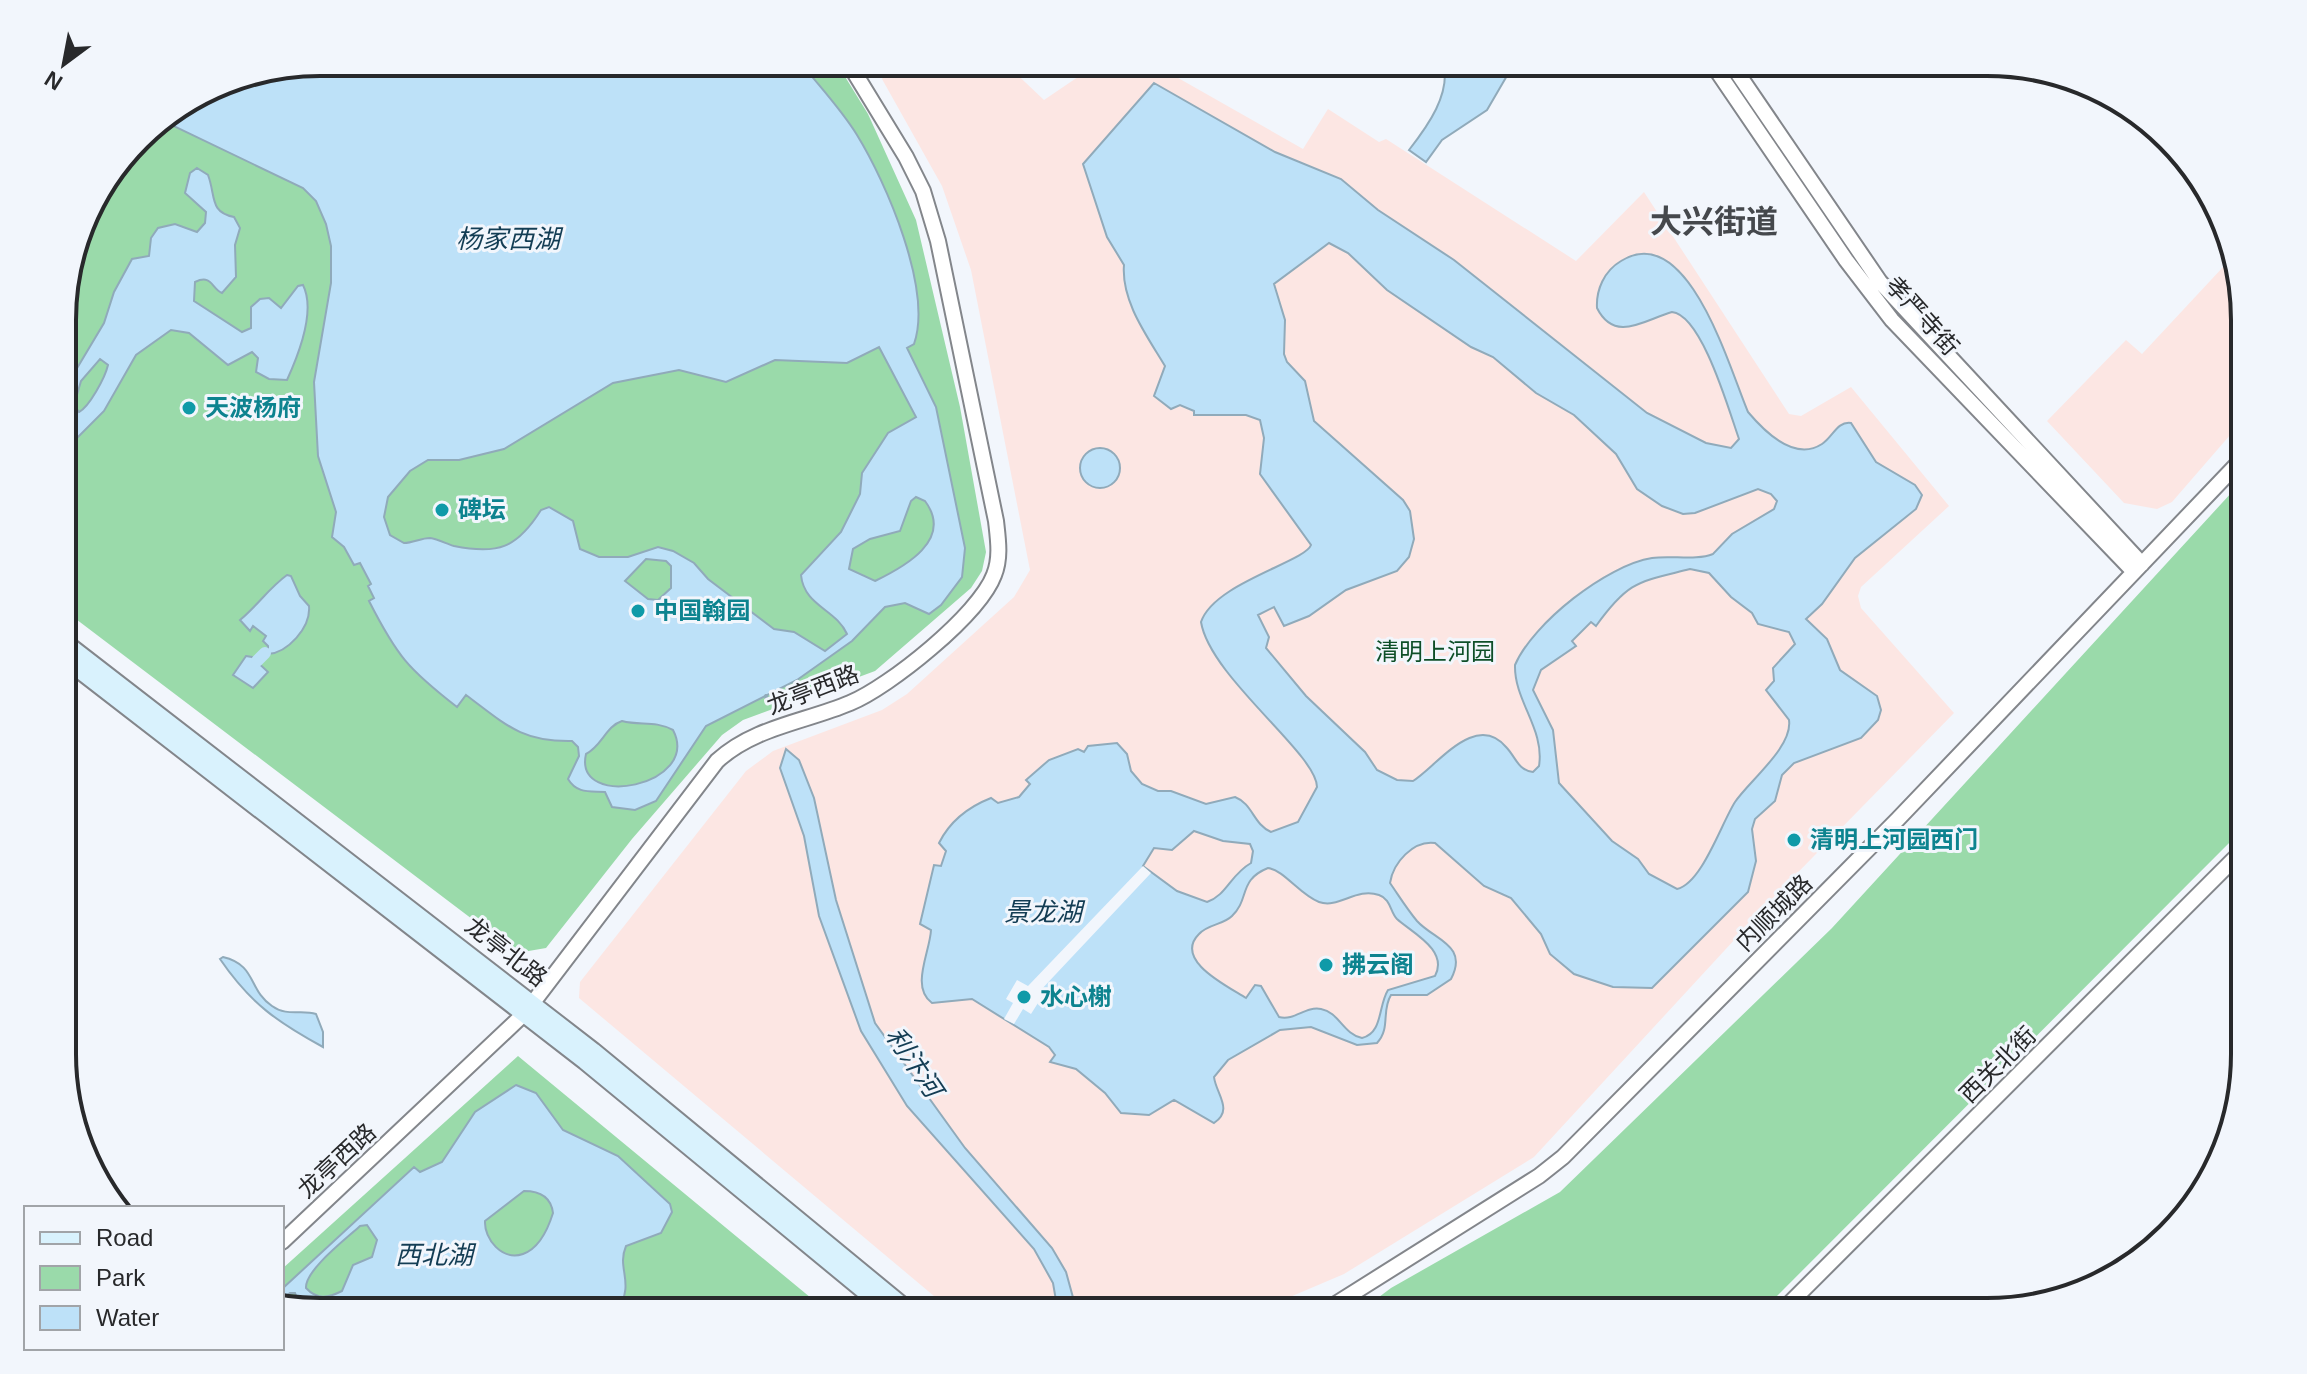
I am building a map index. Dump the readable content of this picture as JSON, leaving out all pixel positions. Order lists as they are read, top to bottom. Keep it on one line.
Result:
{"streets":{"main road":["龙亭北路"],"street":["孝严寺街","龙亭西路","内顺城路","西关北街"]},"crossings":[["孝严寺街","内顺城路"],["龙亭西路","龙亭北路"]],"districts":["大兴街道"],"water":["杨家西湖","景龙湖","利汴河","西北湖"],"parks":["清明上河园"],"places":["天波杨府","碑坛","中国翰园","清明上河园西门","拂云阁","水心榭"],"legend":["Road","Park","Water"],"north":"bottom left"}
